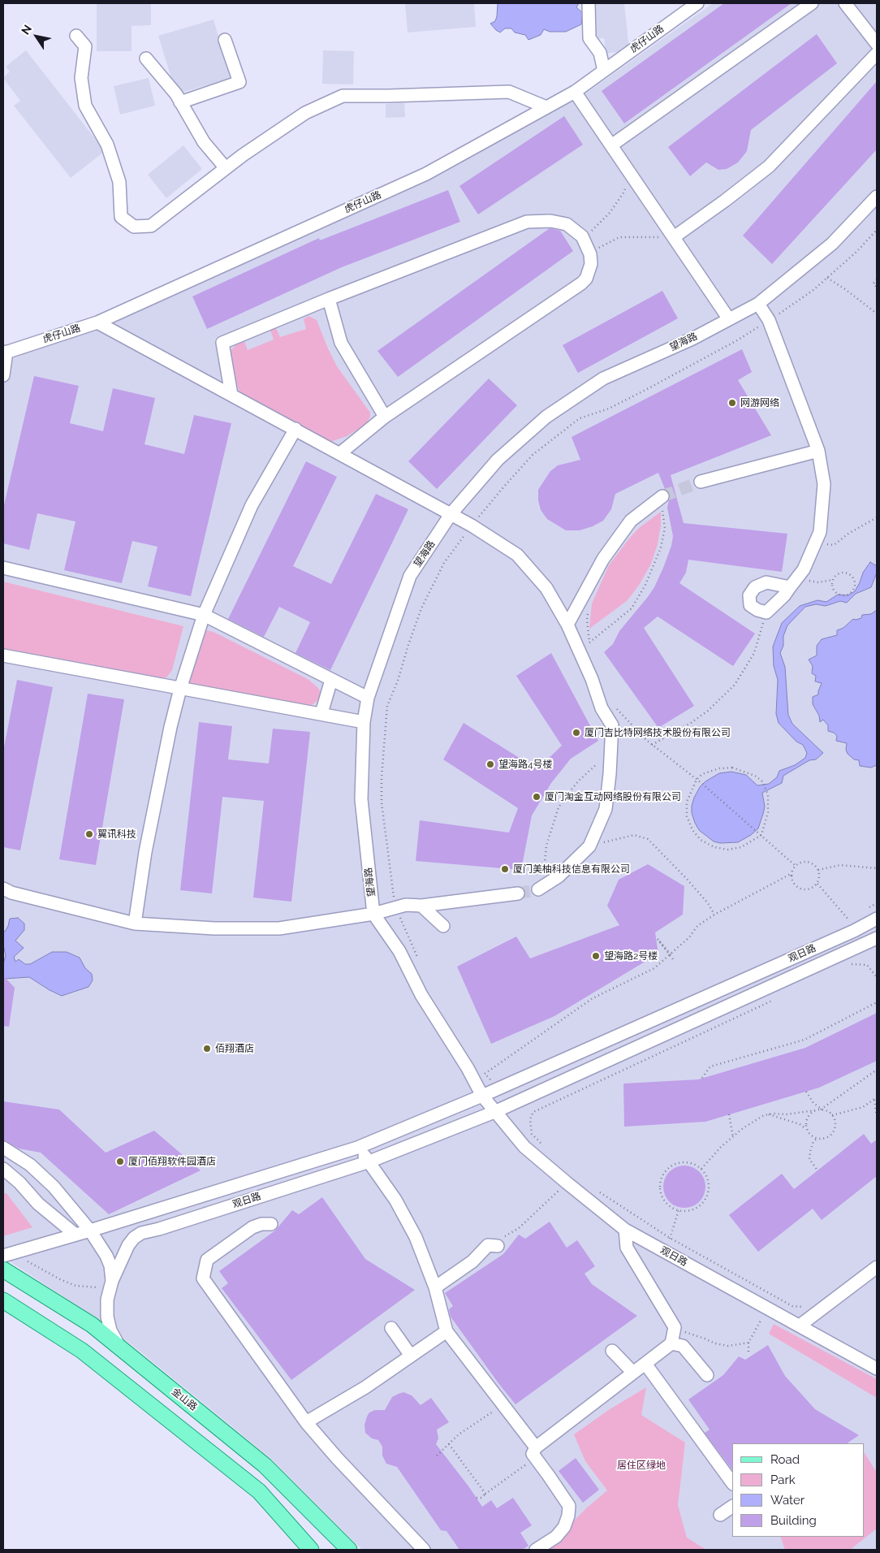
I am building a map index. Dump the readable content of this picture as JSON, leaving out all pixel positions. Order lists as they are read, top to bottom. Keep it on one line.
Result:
{"streets":{"main road":["金山路"],"street":["虎仔山路","望海路","观日路"]},"crossings":[["望海路","观日路"],["观日路","金山路"]],"parks":["居住区绿地"],"places":["网游网络","厦门吉比特网络技术股份有限公司","望海路4号楼","厦门淘金互动网络股份有限公司","翼讯科技","厦门美柚科技信息有限公司","望海路2号楼","佰翔酒店","厦门佰翔软件园酒店"],"legend":["Road","Park","Water","Building"],"north":"top left"}
